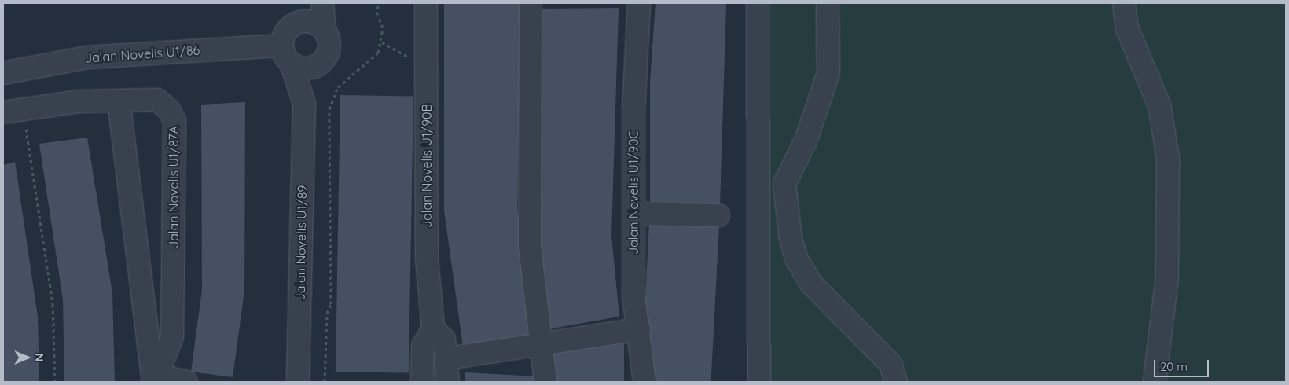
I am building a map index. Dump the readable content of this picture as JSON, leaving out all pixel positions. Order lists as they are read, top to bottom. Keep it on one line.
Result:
{"streets":{"street":["Jalan Novelis U1/86","Jalan Novelis U1/90B","Jalan Novelis U1/87A","Jalan Novelis U1/90C","Jalan Novelis U1/89"]},"crossings":[["Jalan Novelis U1/86","Jalan Novelis U1/89"]],"scale_bar":"20 m","north":"right"}
